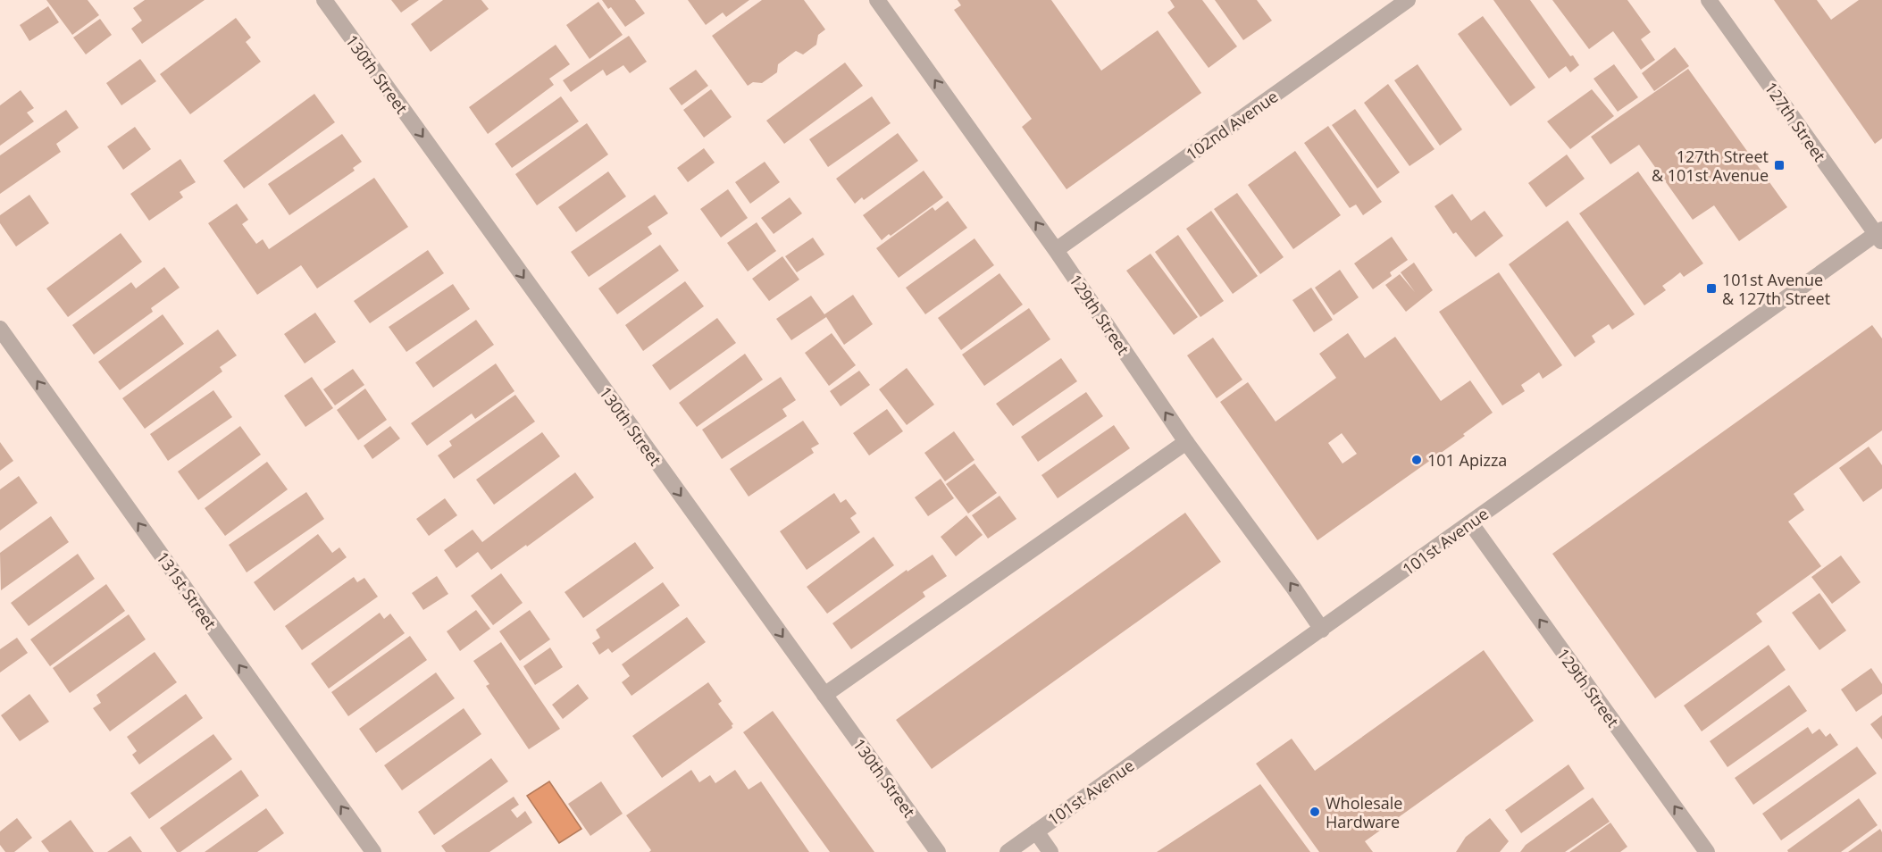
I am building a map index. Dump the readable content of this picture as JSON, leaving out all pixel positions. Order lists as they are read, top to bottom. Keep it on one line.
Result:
{"streets":{"street":["130th Street","127th Street","102nd Avenue","129th Street","101st Avenue","131st Street"]},"crossings":[["127th Street","101st Avenue"],["102nd Avenue","129th Street"],["129th Street","101st Avenue"]],"one_way":["130th Street","129th Street","131st Street"],"places":{"transit":["127th Street & 101st Avenue","101st Avenue & 127th Street"],"other":["101 Apizza","Wholesale Hardware"]}}
